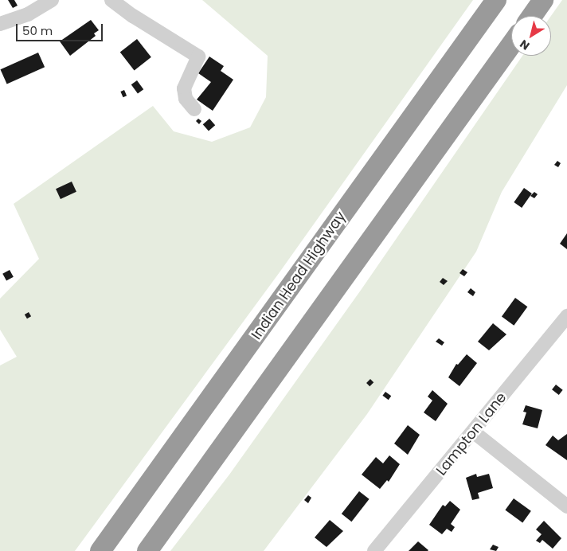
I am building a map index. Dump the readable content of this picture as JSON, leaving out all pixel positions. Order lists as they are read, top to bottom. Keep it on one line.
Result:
{"streets":{"highway":["Indian Head Highway"],"street":["Lampton Lane"]},"scale_bar":"50 m","north":"bottom left"}
